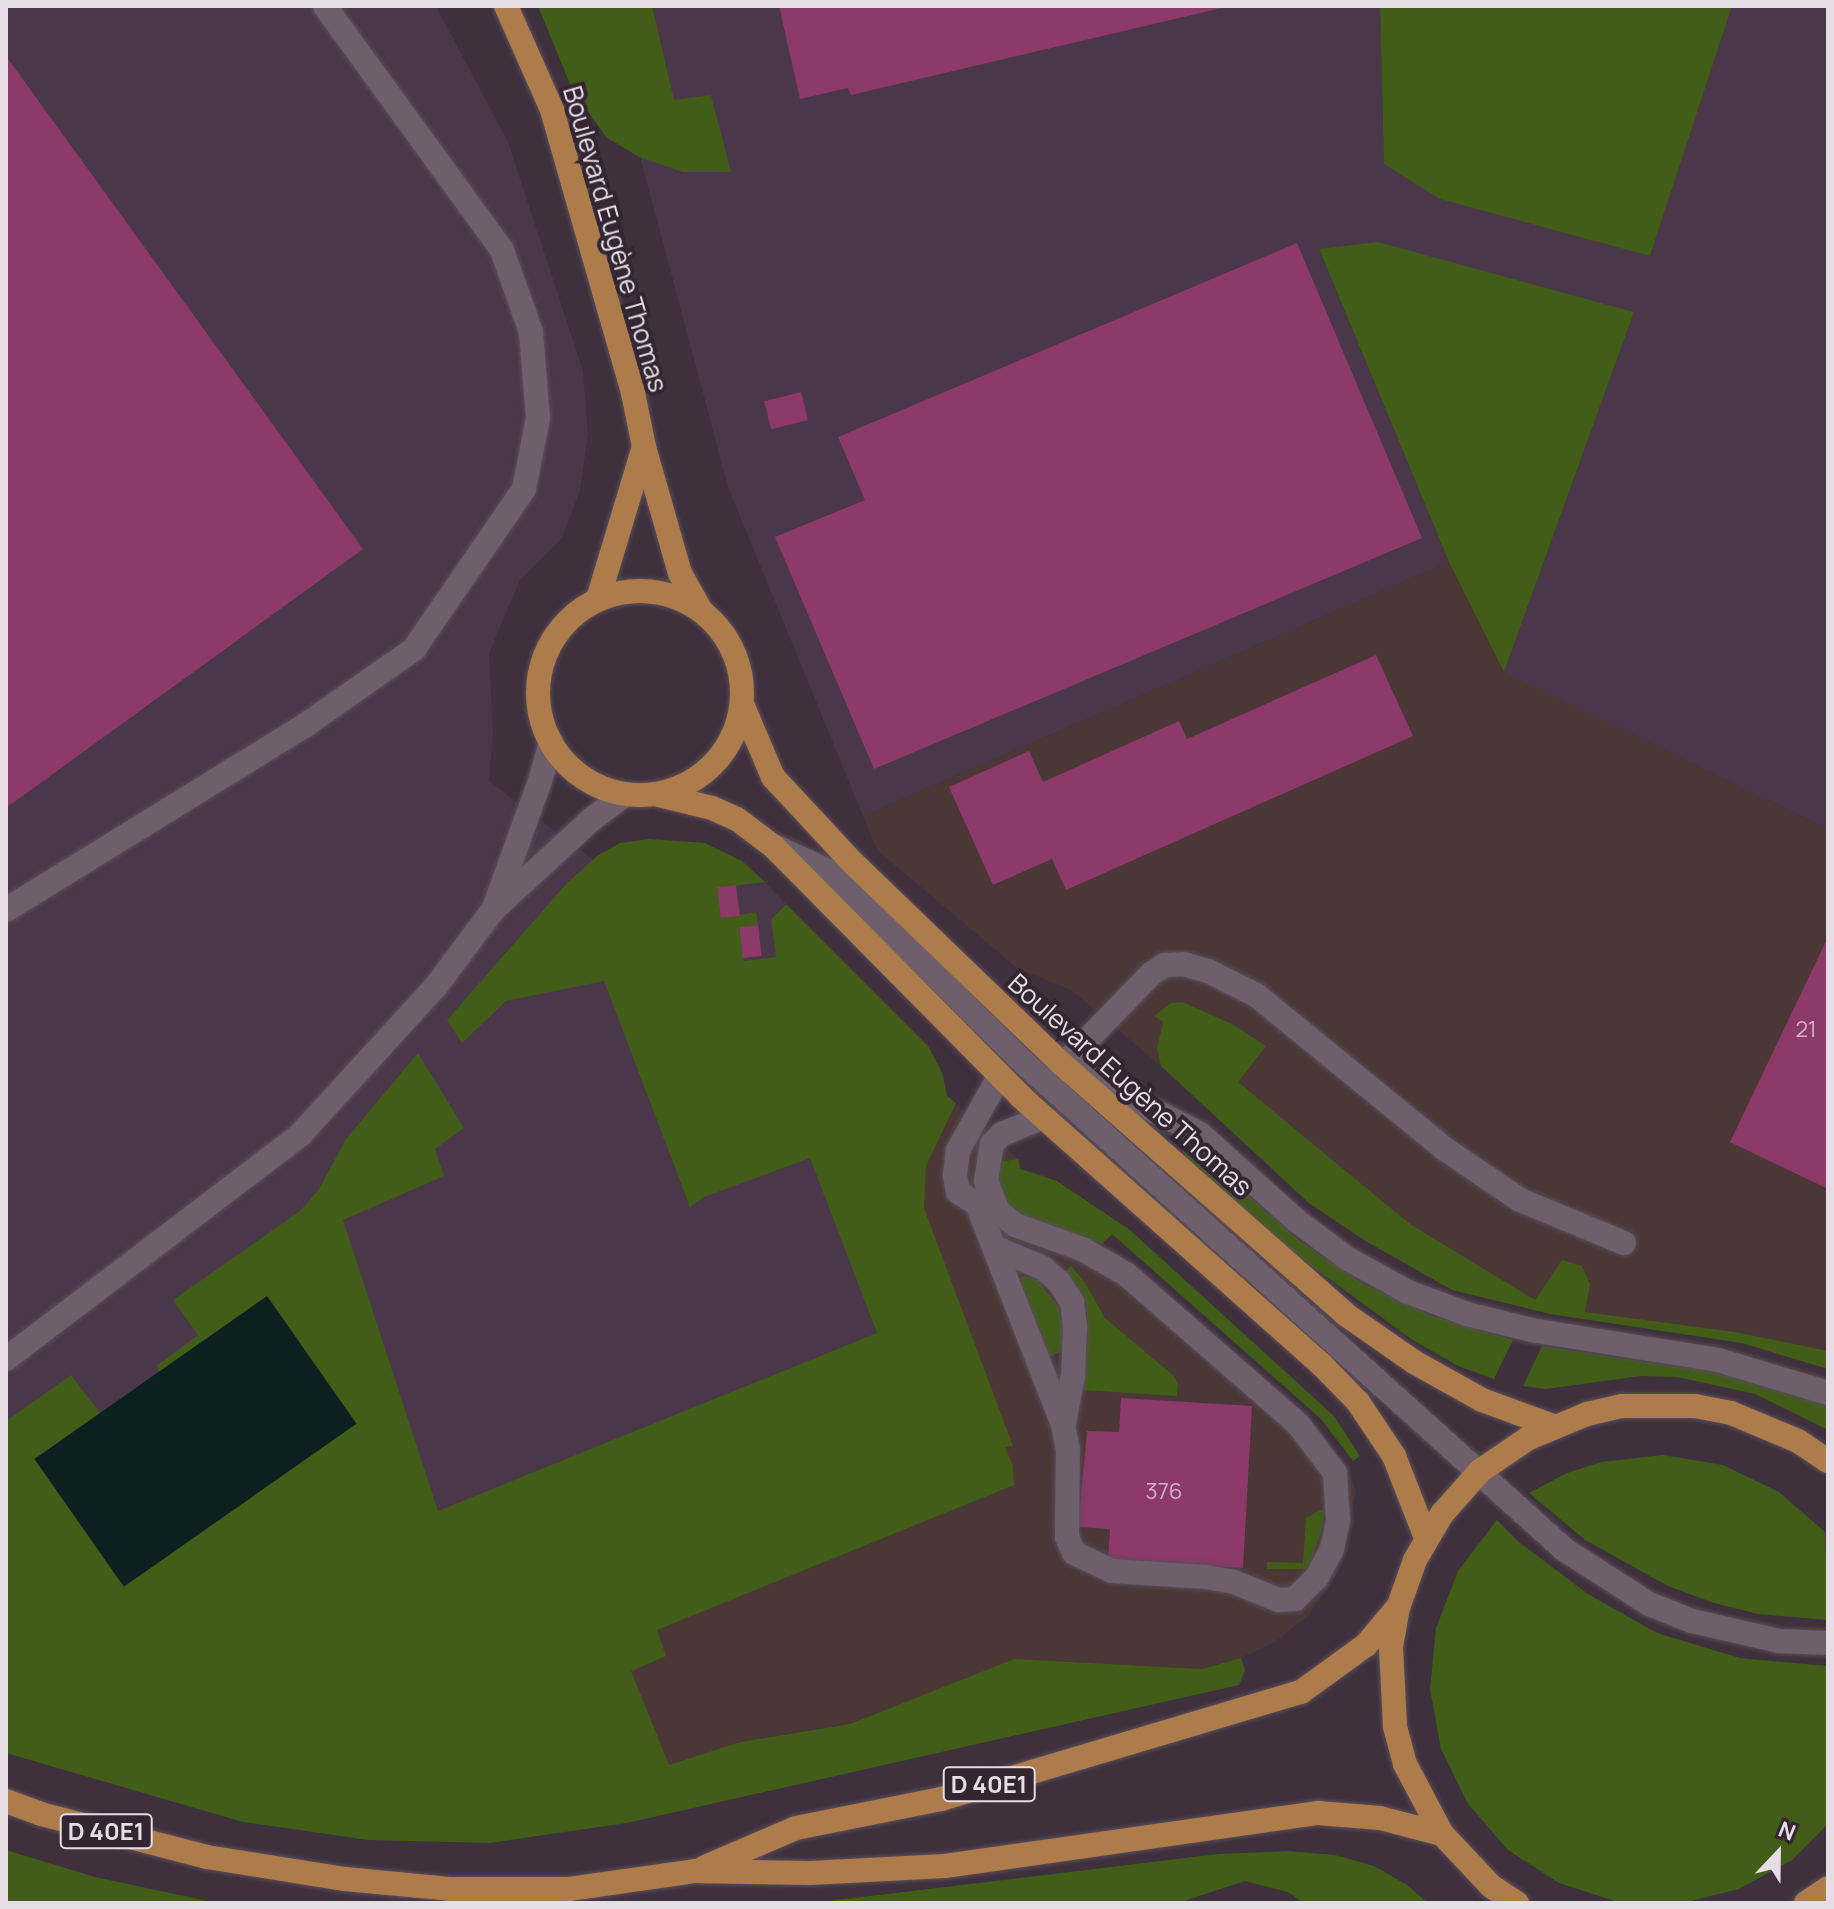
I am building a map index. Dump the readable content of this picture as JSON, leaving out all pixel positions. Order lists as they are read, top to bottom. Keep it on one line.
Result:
{"streets":{"main road":["Boulevard Eugène Thomas","D 40E1"]},"house_numbers":["21","376"],"north":"top"}
